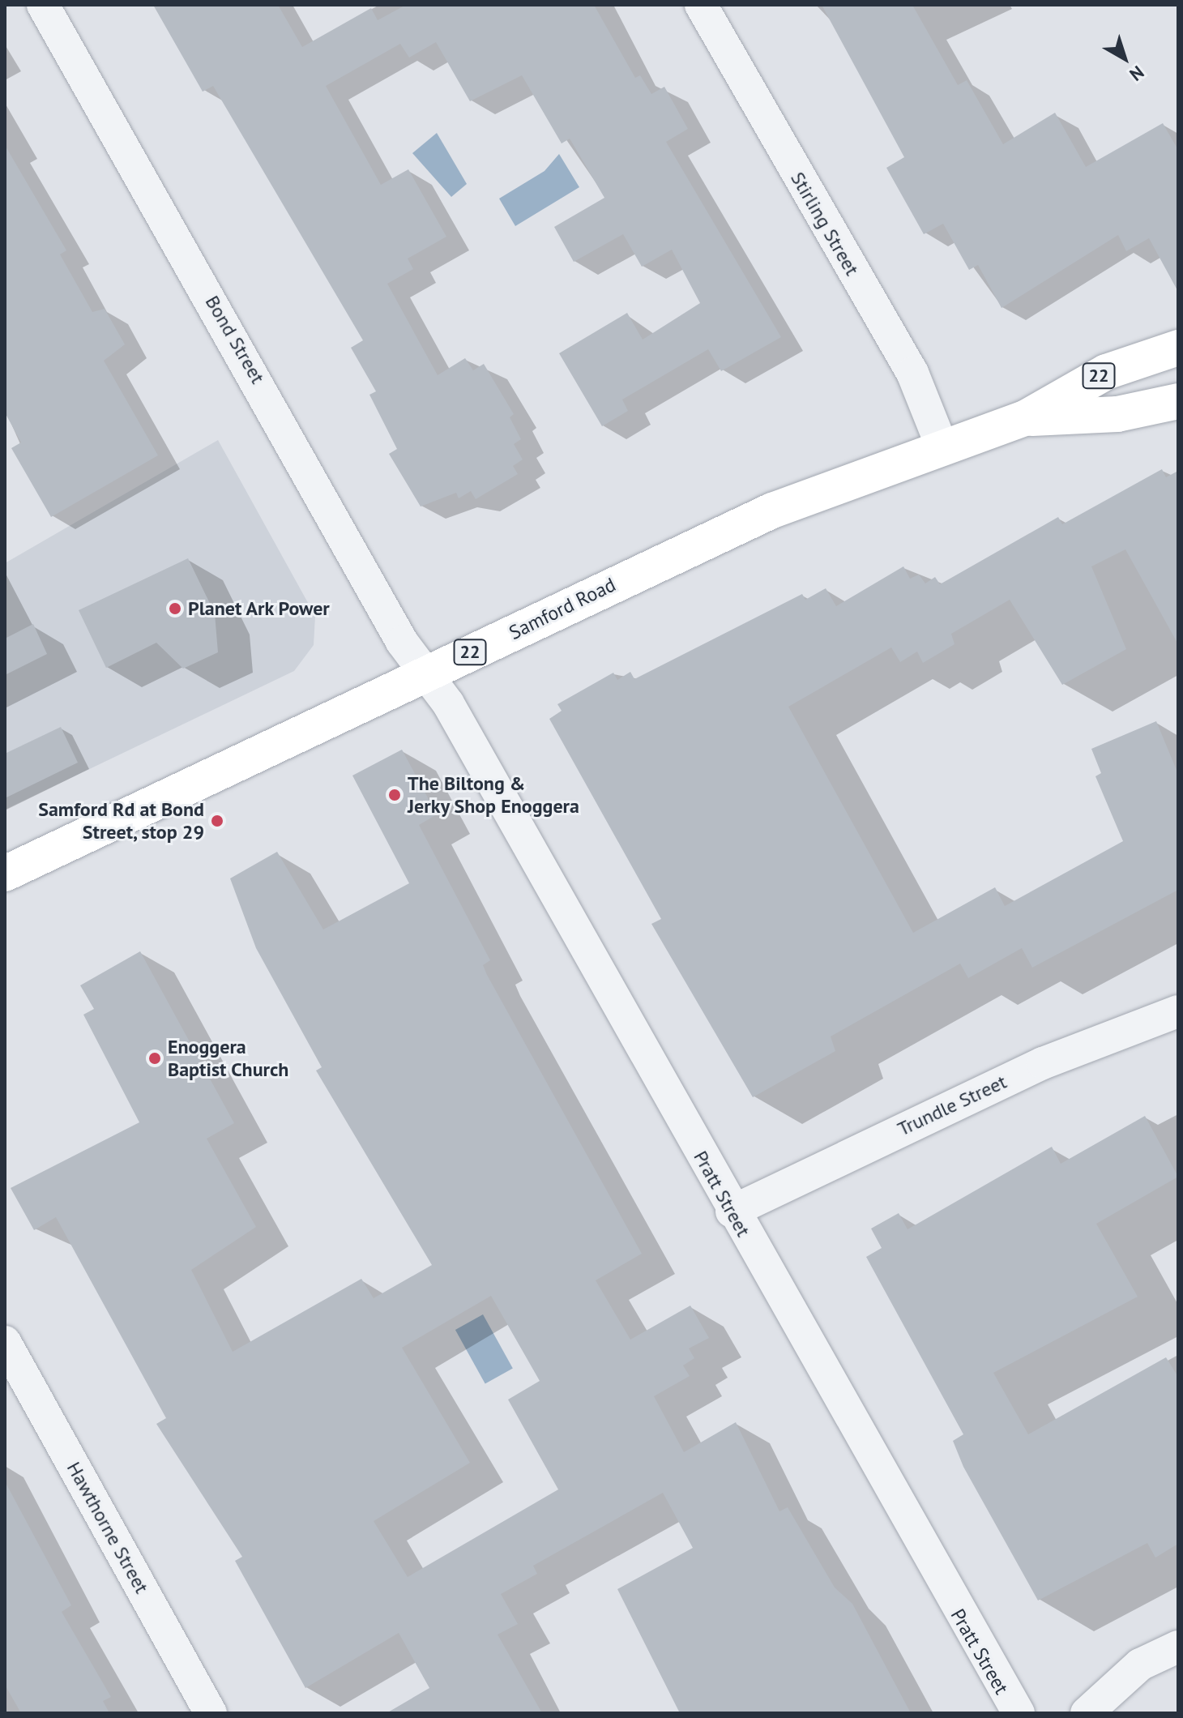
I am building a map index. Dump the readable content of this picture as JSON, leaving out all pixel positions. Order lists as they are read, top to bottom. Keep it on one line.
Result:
{"streets":{"main road":["22","Samford Road"],"street":["Stirling Street","Bond Street","Trundle Street","Pratt Street","Hawthorne Street"]},"crossings":[["Stirling Street","Samford Road"],["Bond Street","Samford Road"],["Bond Street","Pratt Street"],["Samford Road","Pratt Street"],["Trundle Street","Pratt Street"]],"places":["Planet Ark Power","The Biltong & Jerky Shop Enoggera","Samford Rd at Bond Street, stop 29","Enoggera Baptist Church"],"north":"bottom right"}
